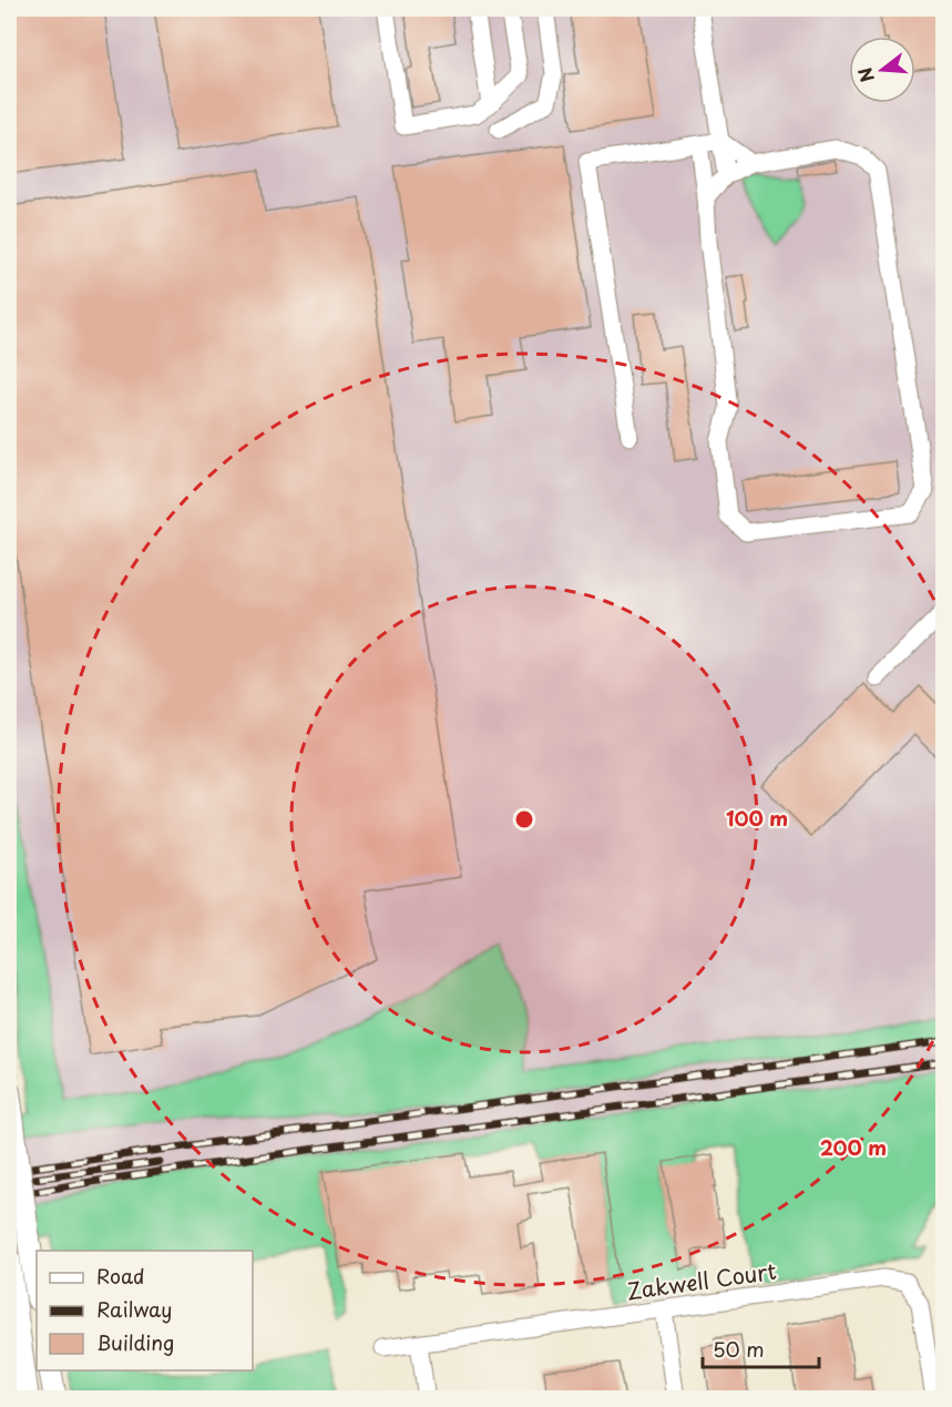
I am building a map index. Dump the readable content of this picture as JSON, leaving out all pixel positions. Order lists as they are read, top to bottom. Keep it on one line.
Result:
{"streets":{"street":["Zakwell Court"]},"legend":["Road","Railway","Building"],"scale_bar":"50 m","north":"left","rings":["100 m","200 m"]}
